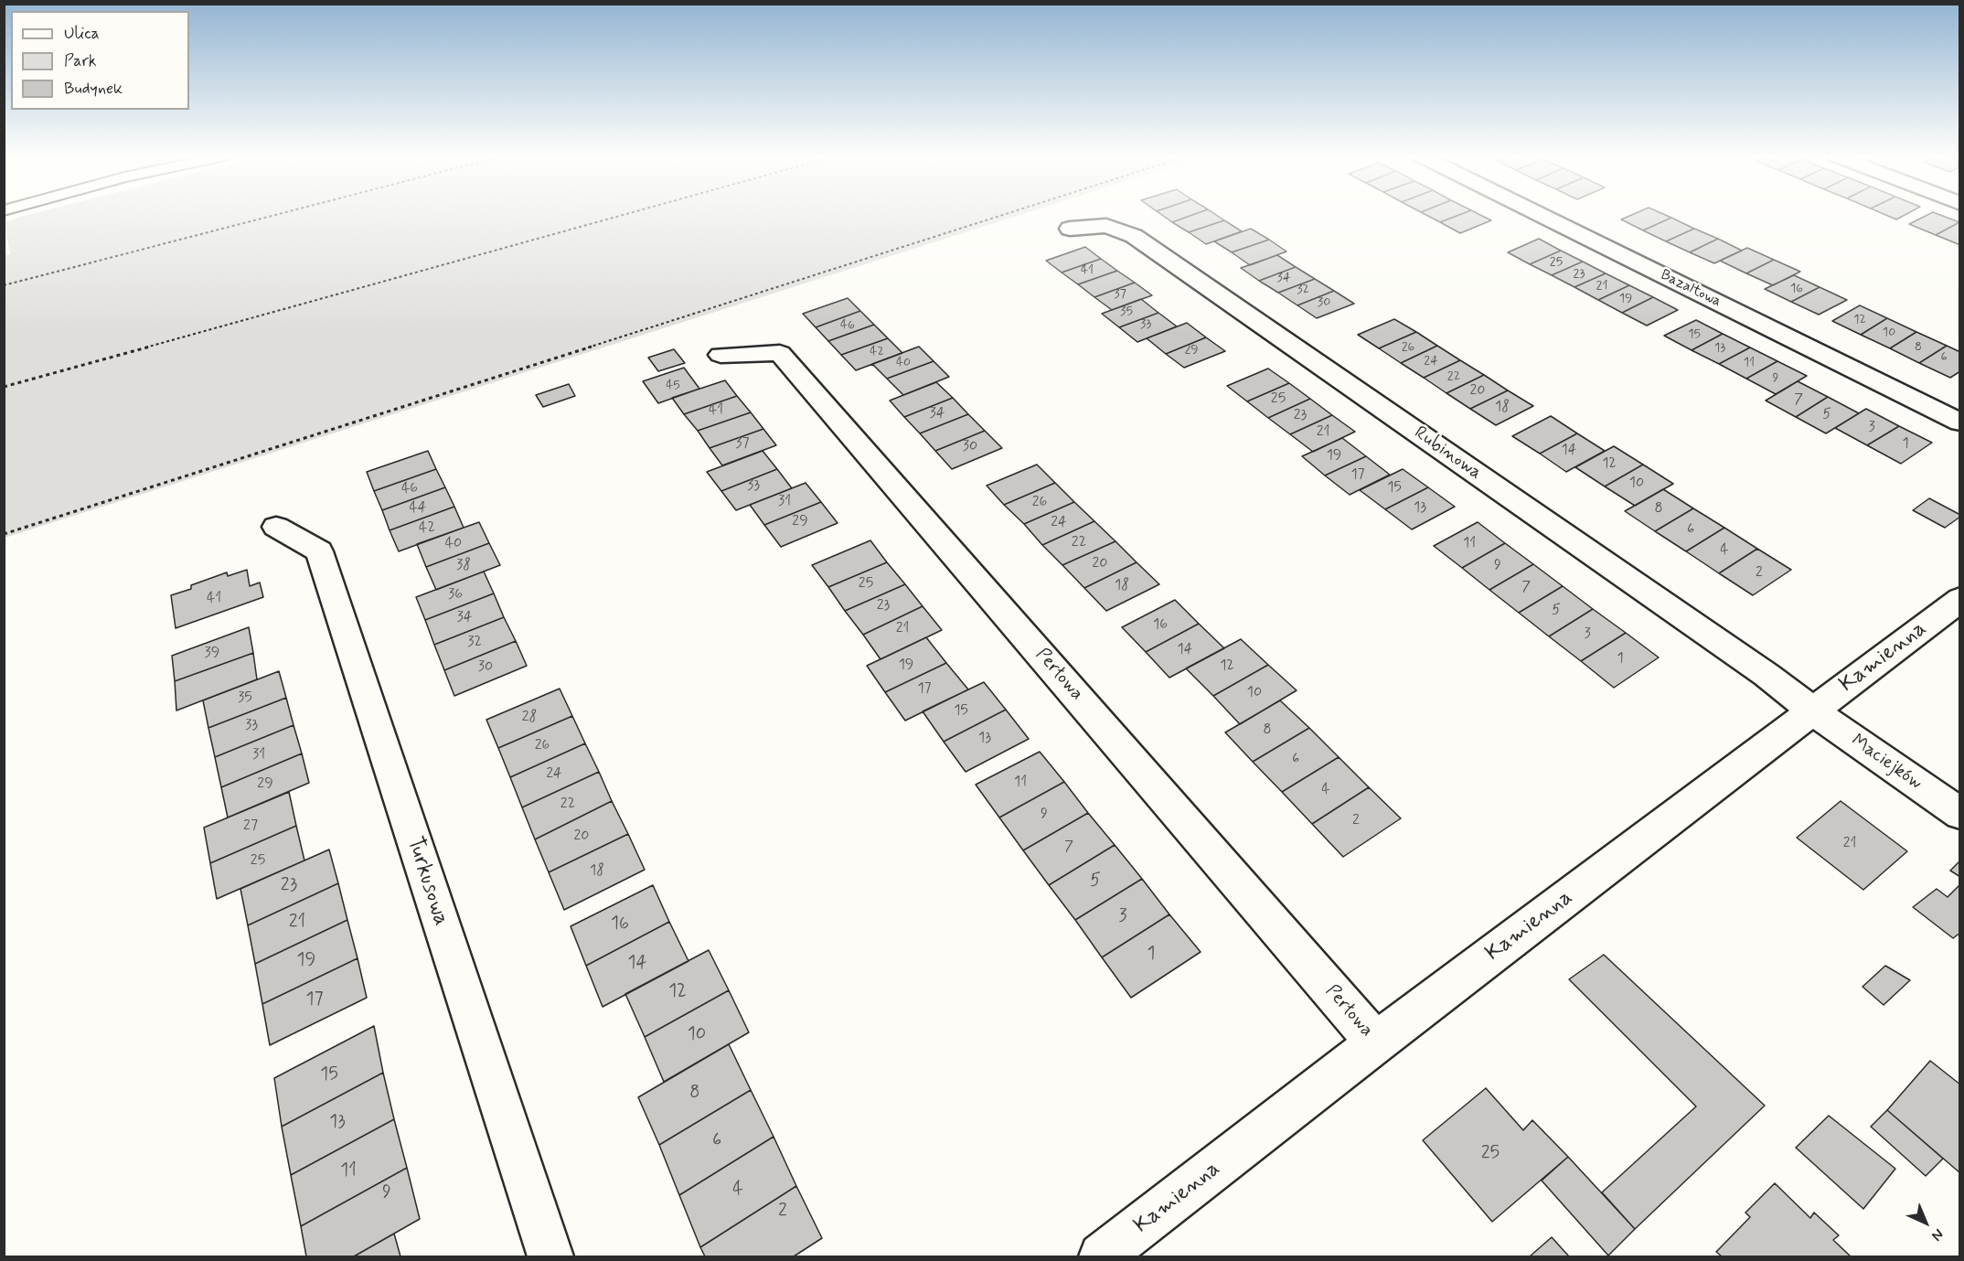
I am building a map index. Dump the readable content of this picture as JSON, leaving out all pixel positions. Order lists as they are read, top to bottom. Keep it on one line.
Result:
{"streets":{"street":["Bazaltowa","Rubinowa","Kamienna","Perłowa","Maciejków","Turkusowa"]},"crossings":[["Rubinowa","Kamienna"],["Rubinowa","Maciejków"],["Kamienna","Perłowa"],["Kamienna","Maciejków"]],"house_numbers":["25","41","23","34","21","16","32","37","19","30","35","12","33","46","10","15","26","8","13","29","42","6","24","40","11","22","9","45","20","25","7","18","41","34","5","23","3","21","37","1","30","14","19","12","17","10","33","15","46","31","26","44","13","8","29","24","42","6","22","40","11","4","20","38","9","2","25","18","7","36","41","23","5","34","16","21","3","32","14","39","1","19","12","30","17","10","35","15","28","33","8","13","26","31","6","24","11","29","4","22","9","2","27","20","21","7","25","18","5","23","3","21","16","1","19","14","12","17","10","15","8","13","6","25","11","4","9","2"],"legend":["Ulica","Park","Budynek"],"north":"bottom right"}
